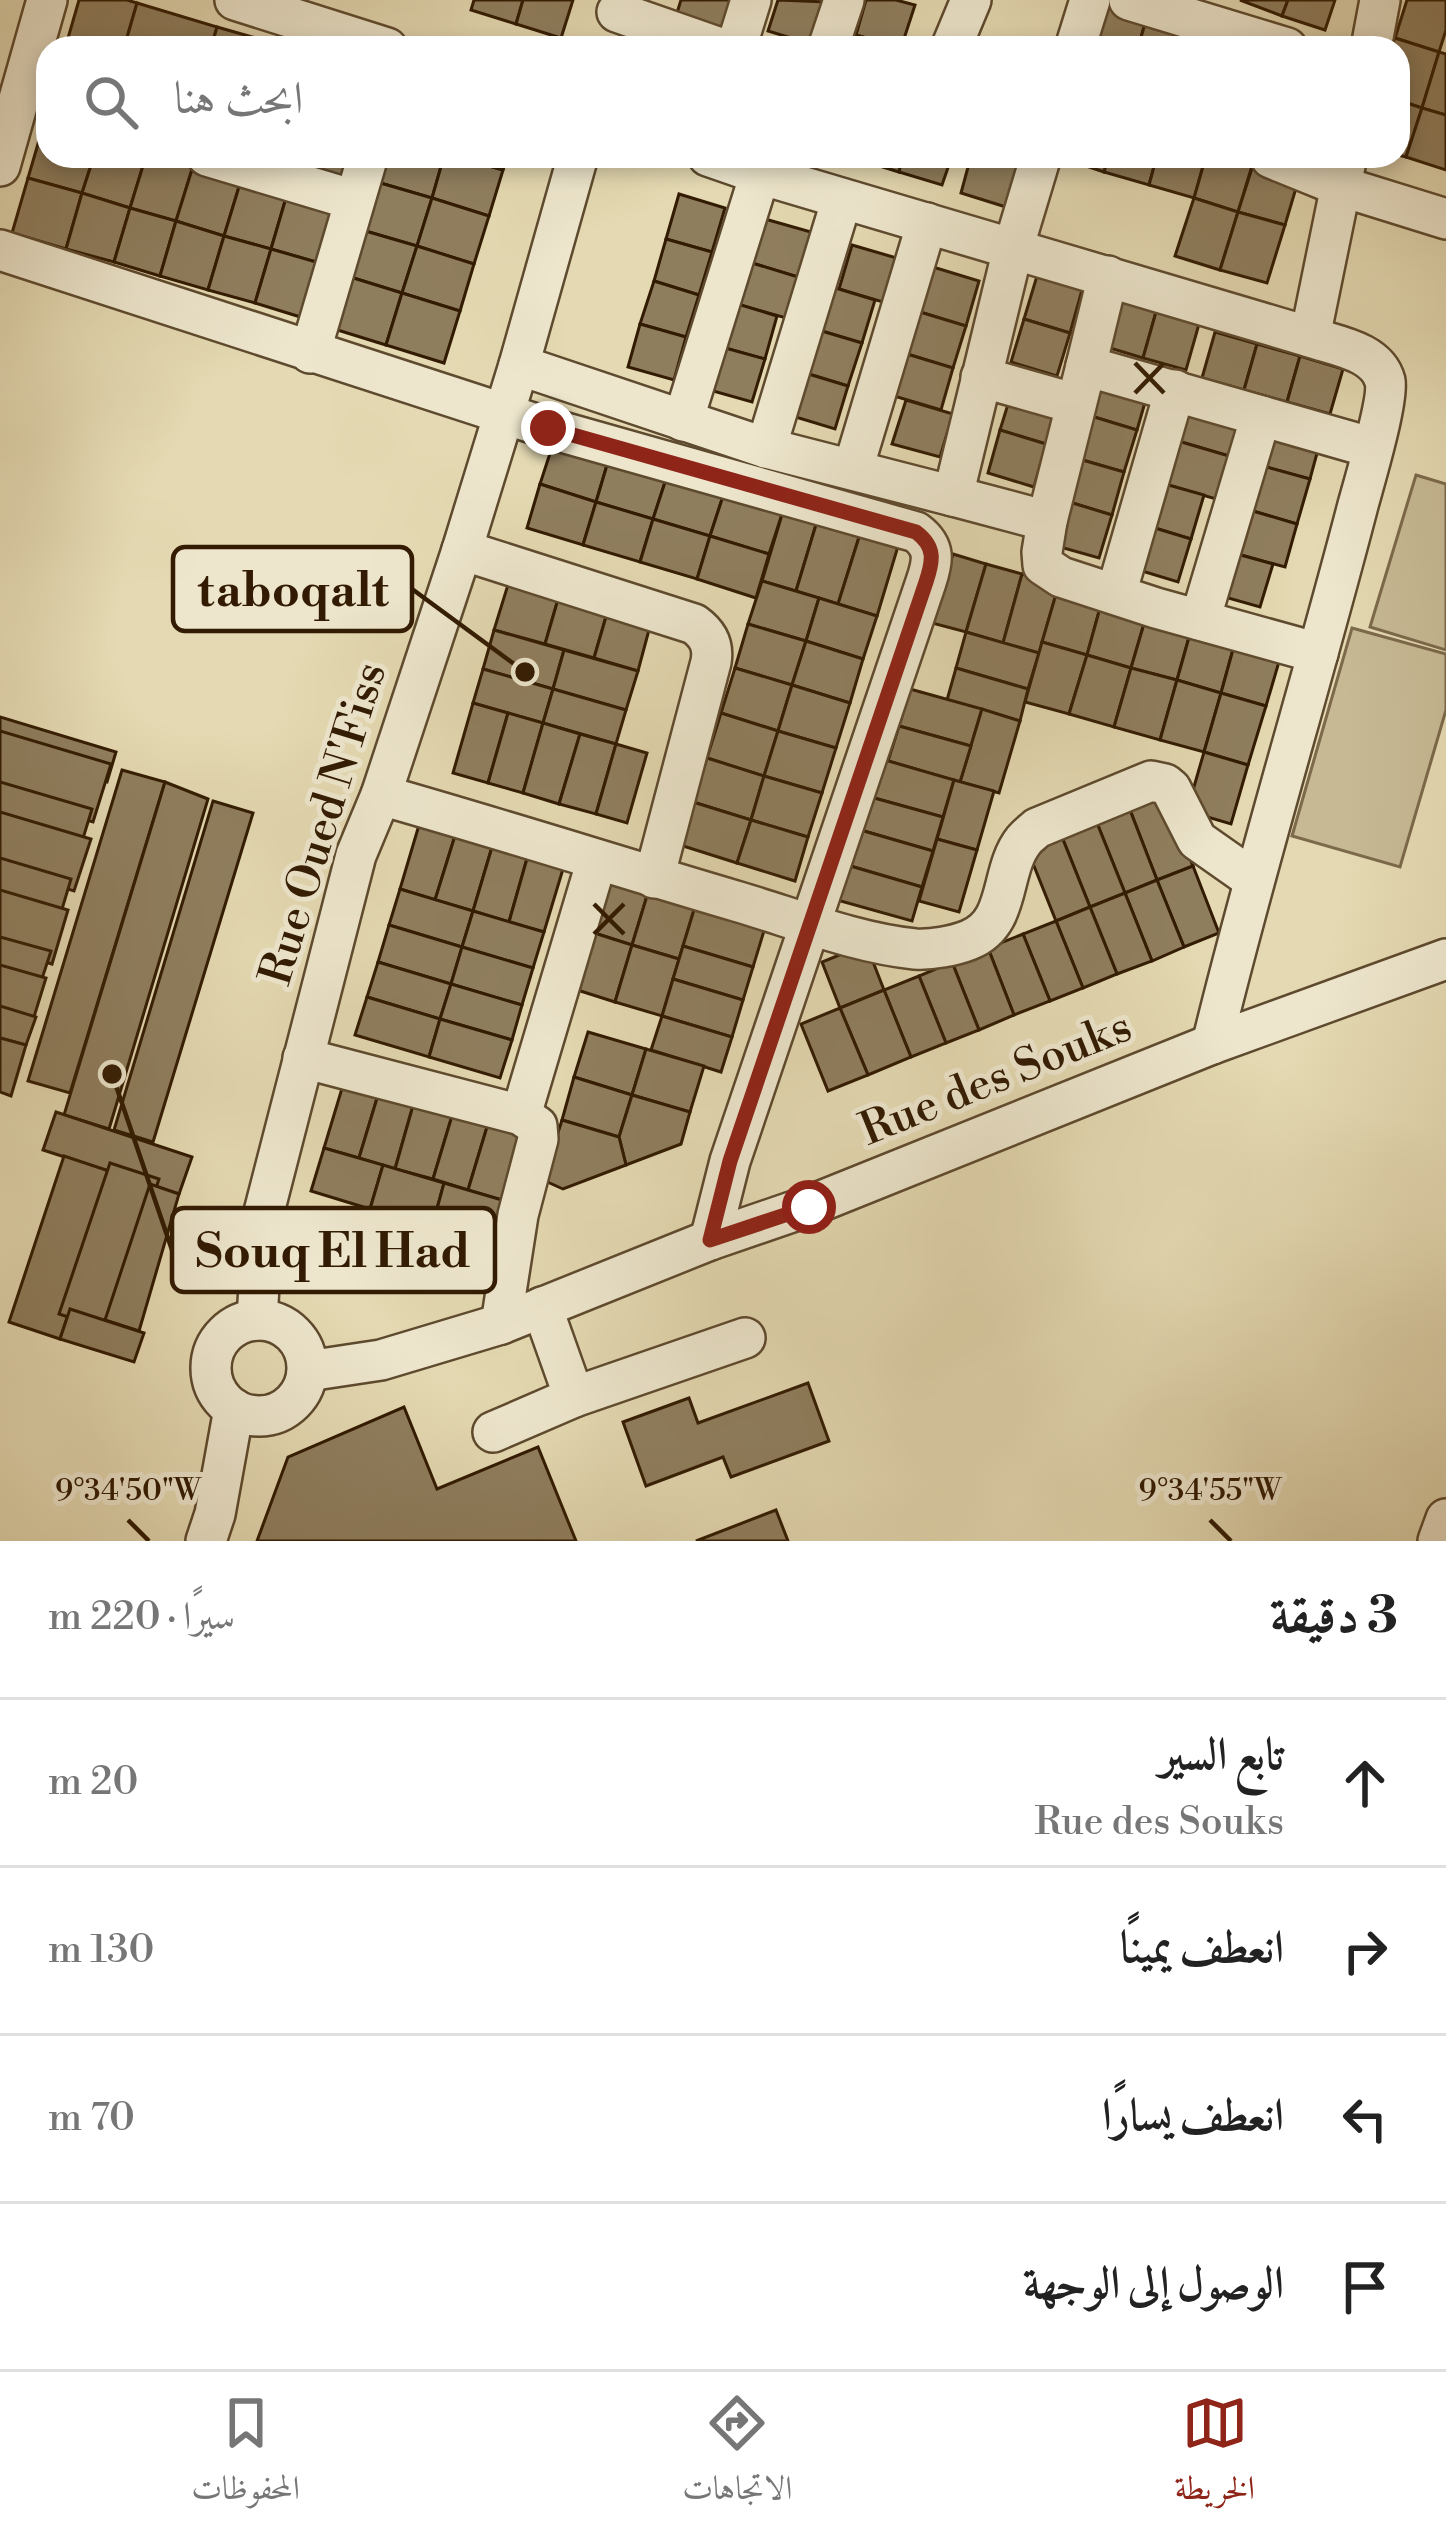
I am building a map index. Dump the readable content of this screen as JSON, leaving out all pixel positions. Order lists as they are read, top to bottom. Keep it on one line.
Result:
{"streets":{"street":["Rue Oued N'Fiss","Rue des Souks"]},"crossings":[["Rue Oued N'Fiss","Rue des Souks"]],"places":["taboqalt","Souq El Had"],"page":{"search":"ابحث هنا","heading":["3 دقيقة","سيرًا · 220 m"],"list":[["تابع السير","Rue des Souks","20 m"],["انعطف يمينًا","130 m"],["انعطف يسارًا","70 m"],"الوصول إلى الوجهة"],"nav":["الخريطة","الاتجاهات","المحفوظات"]},"coordinates":["9°34'50\"W","9°34'55\"W"]}
